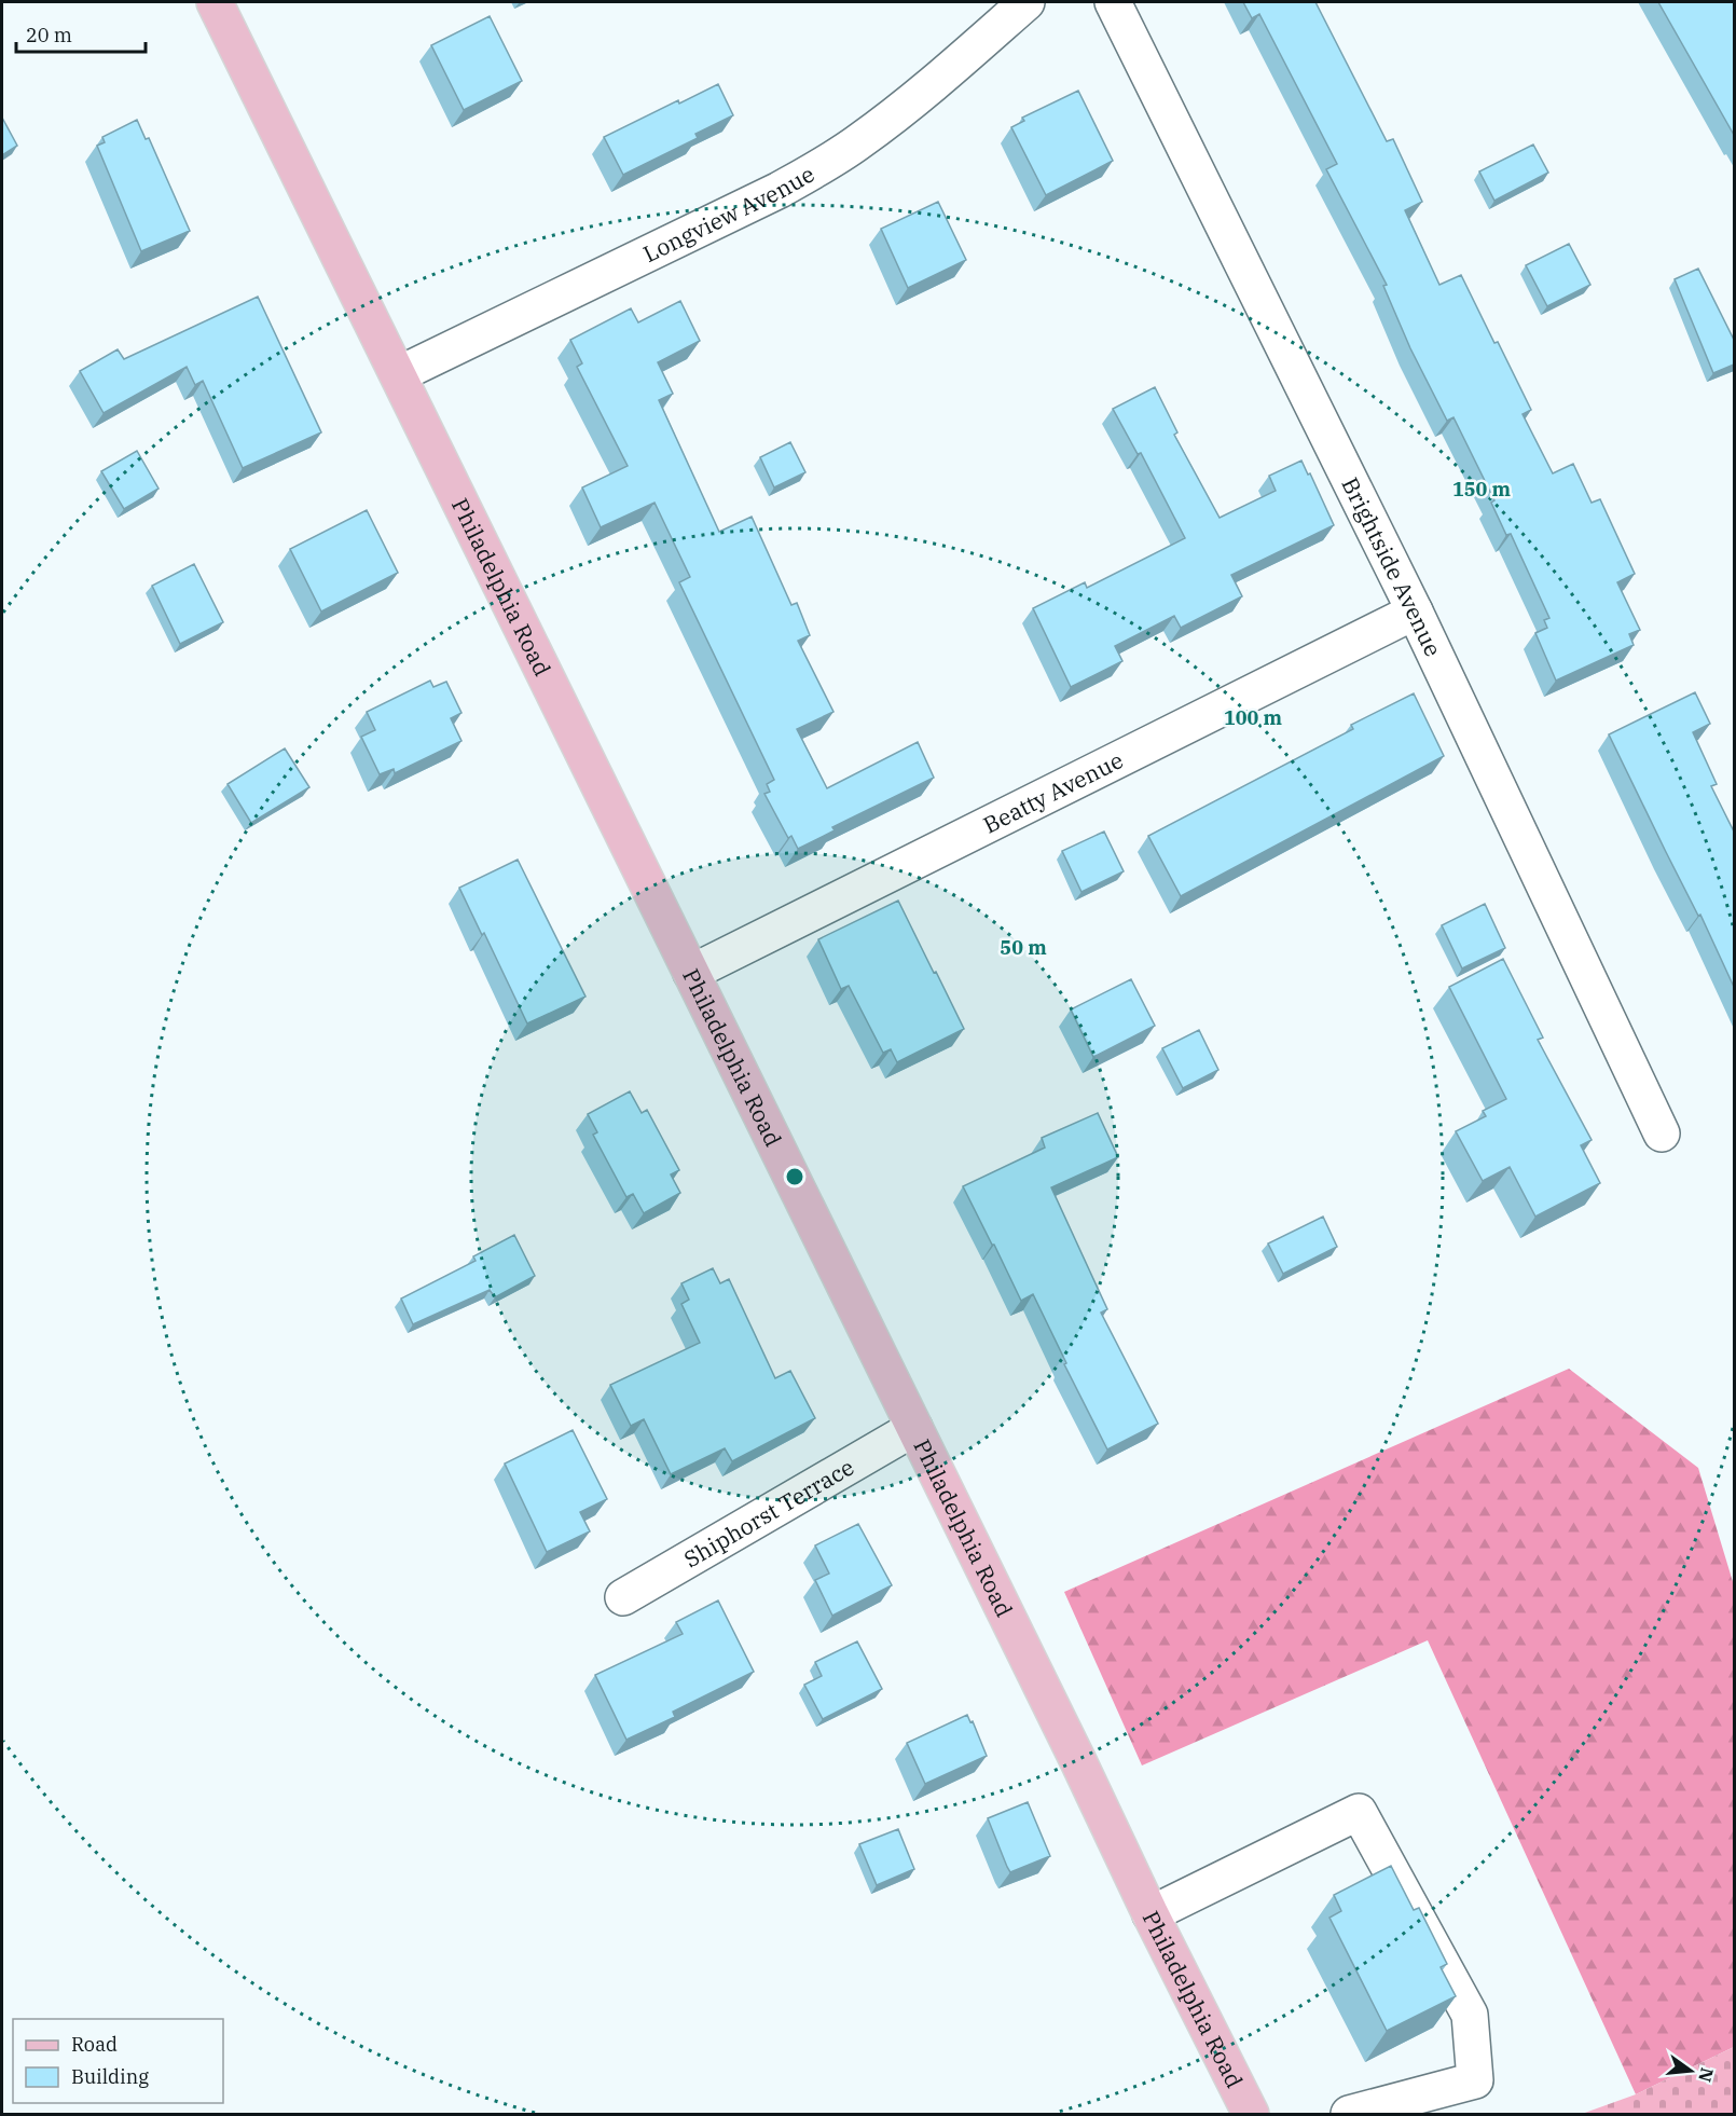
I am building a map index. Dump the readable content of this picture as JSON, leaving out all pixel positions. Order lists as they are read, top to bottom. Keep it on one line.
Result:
{"streets":{"main road":["Philadelphia Road"],"street":["Longview Avenue","Brightside Avenue","Beatty Avenue","Shiphorst Terrace"]},"crossings":[["Longview Avenue","Philadelphia Road"],["Brightside Avenue","Beatty Avenue"],["Philadelphia Road","Beatty Avenue"],["Philadelphia Road","Shiphorst Terrace"]],"legend":["Road","Building"],"scale_bar":"20 m","north":"right","rings":["150 m","100 m","50 m"]}
